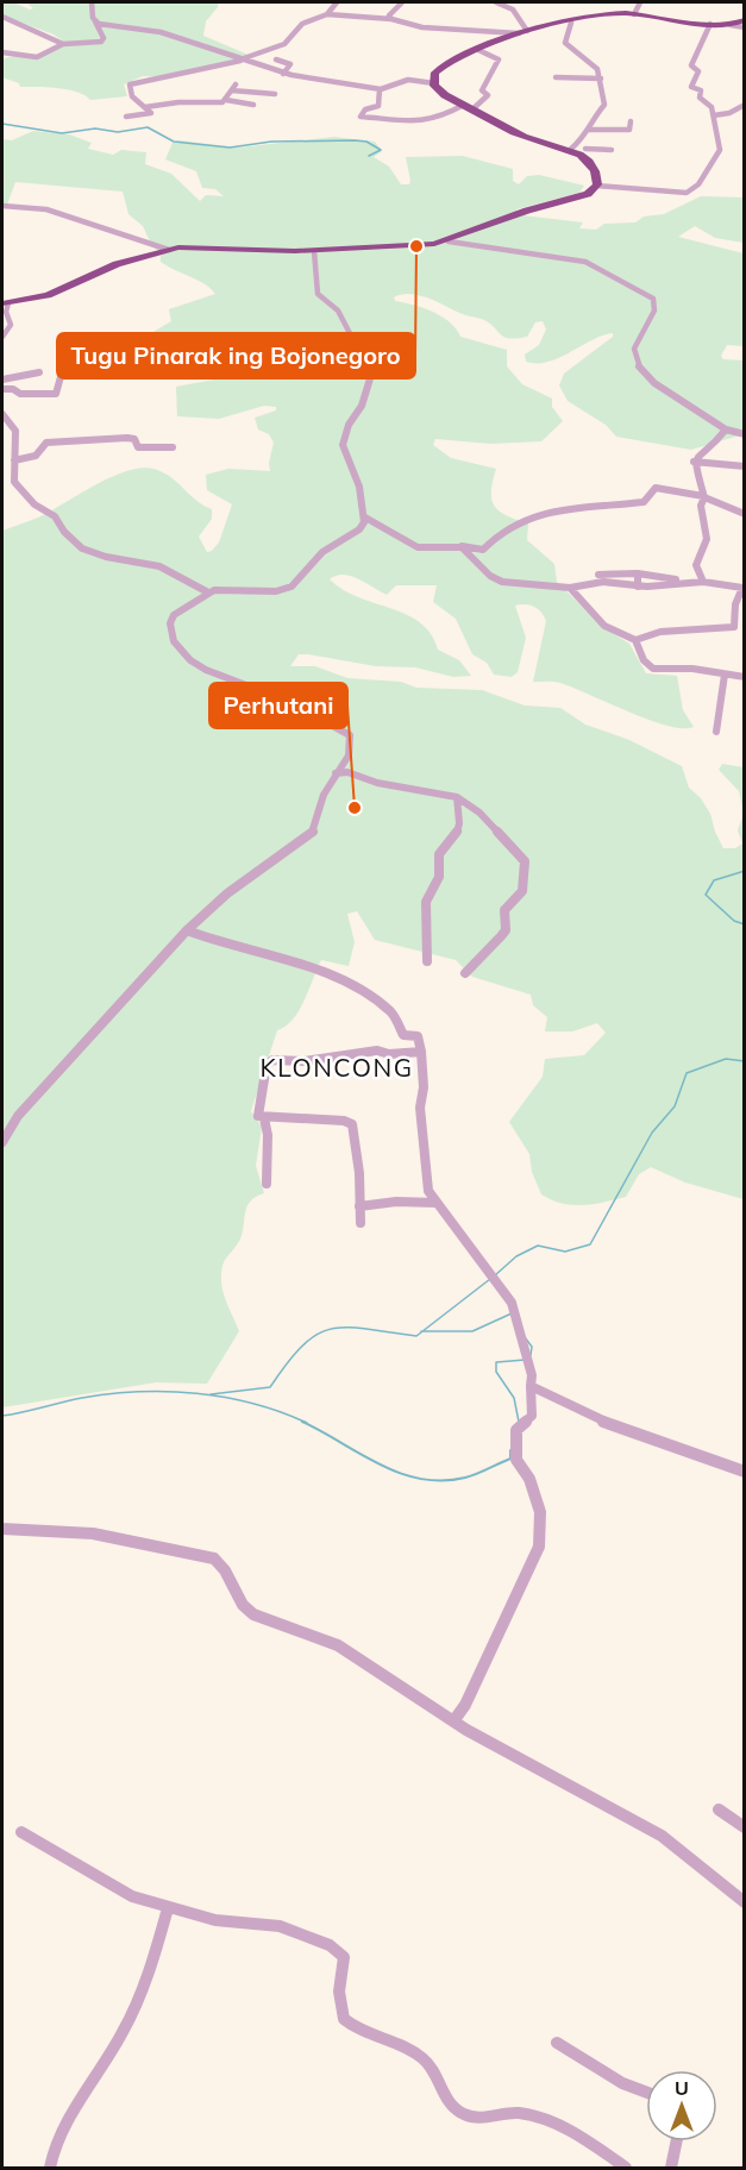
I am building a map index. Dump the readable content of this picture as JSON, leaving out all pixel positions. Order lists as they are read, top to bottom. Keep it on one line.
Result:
{"districts":["KLONCONG"],"places":["Tugu Pinarak ing Bojonegoro","Perhutani"],"north":"top"}
